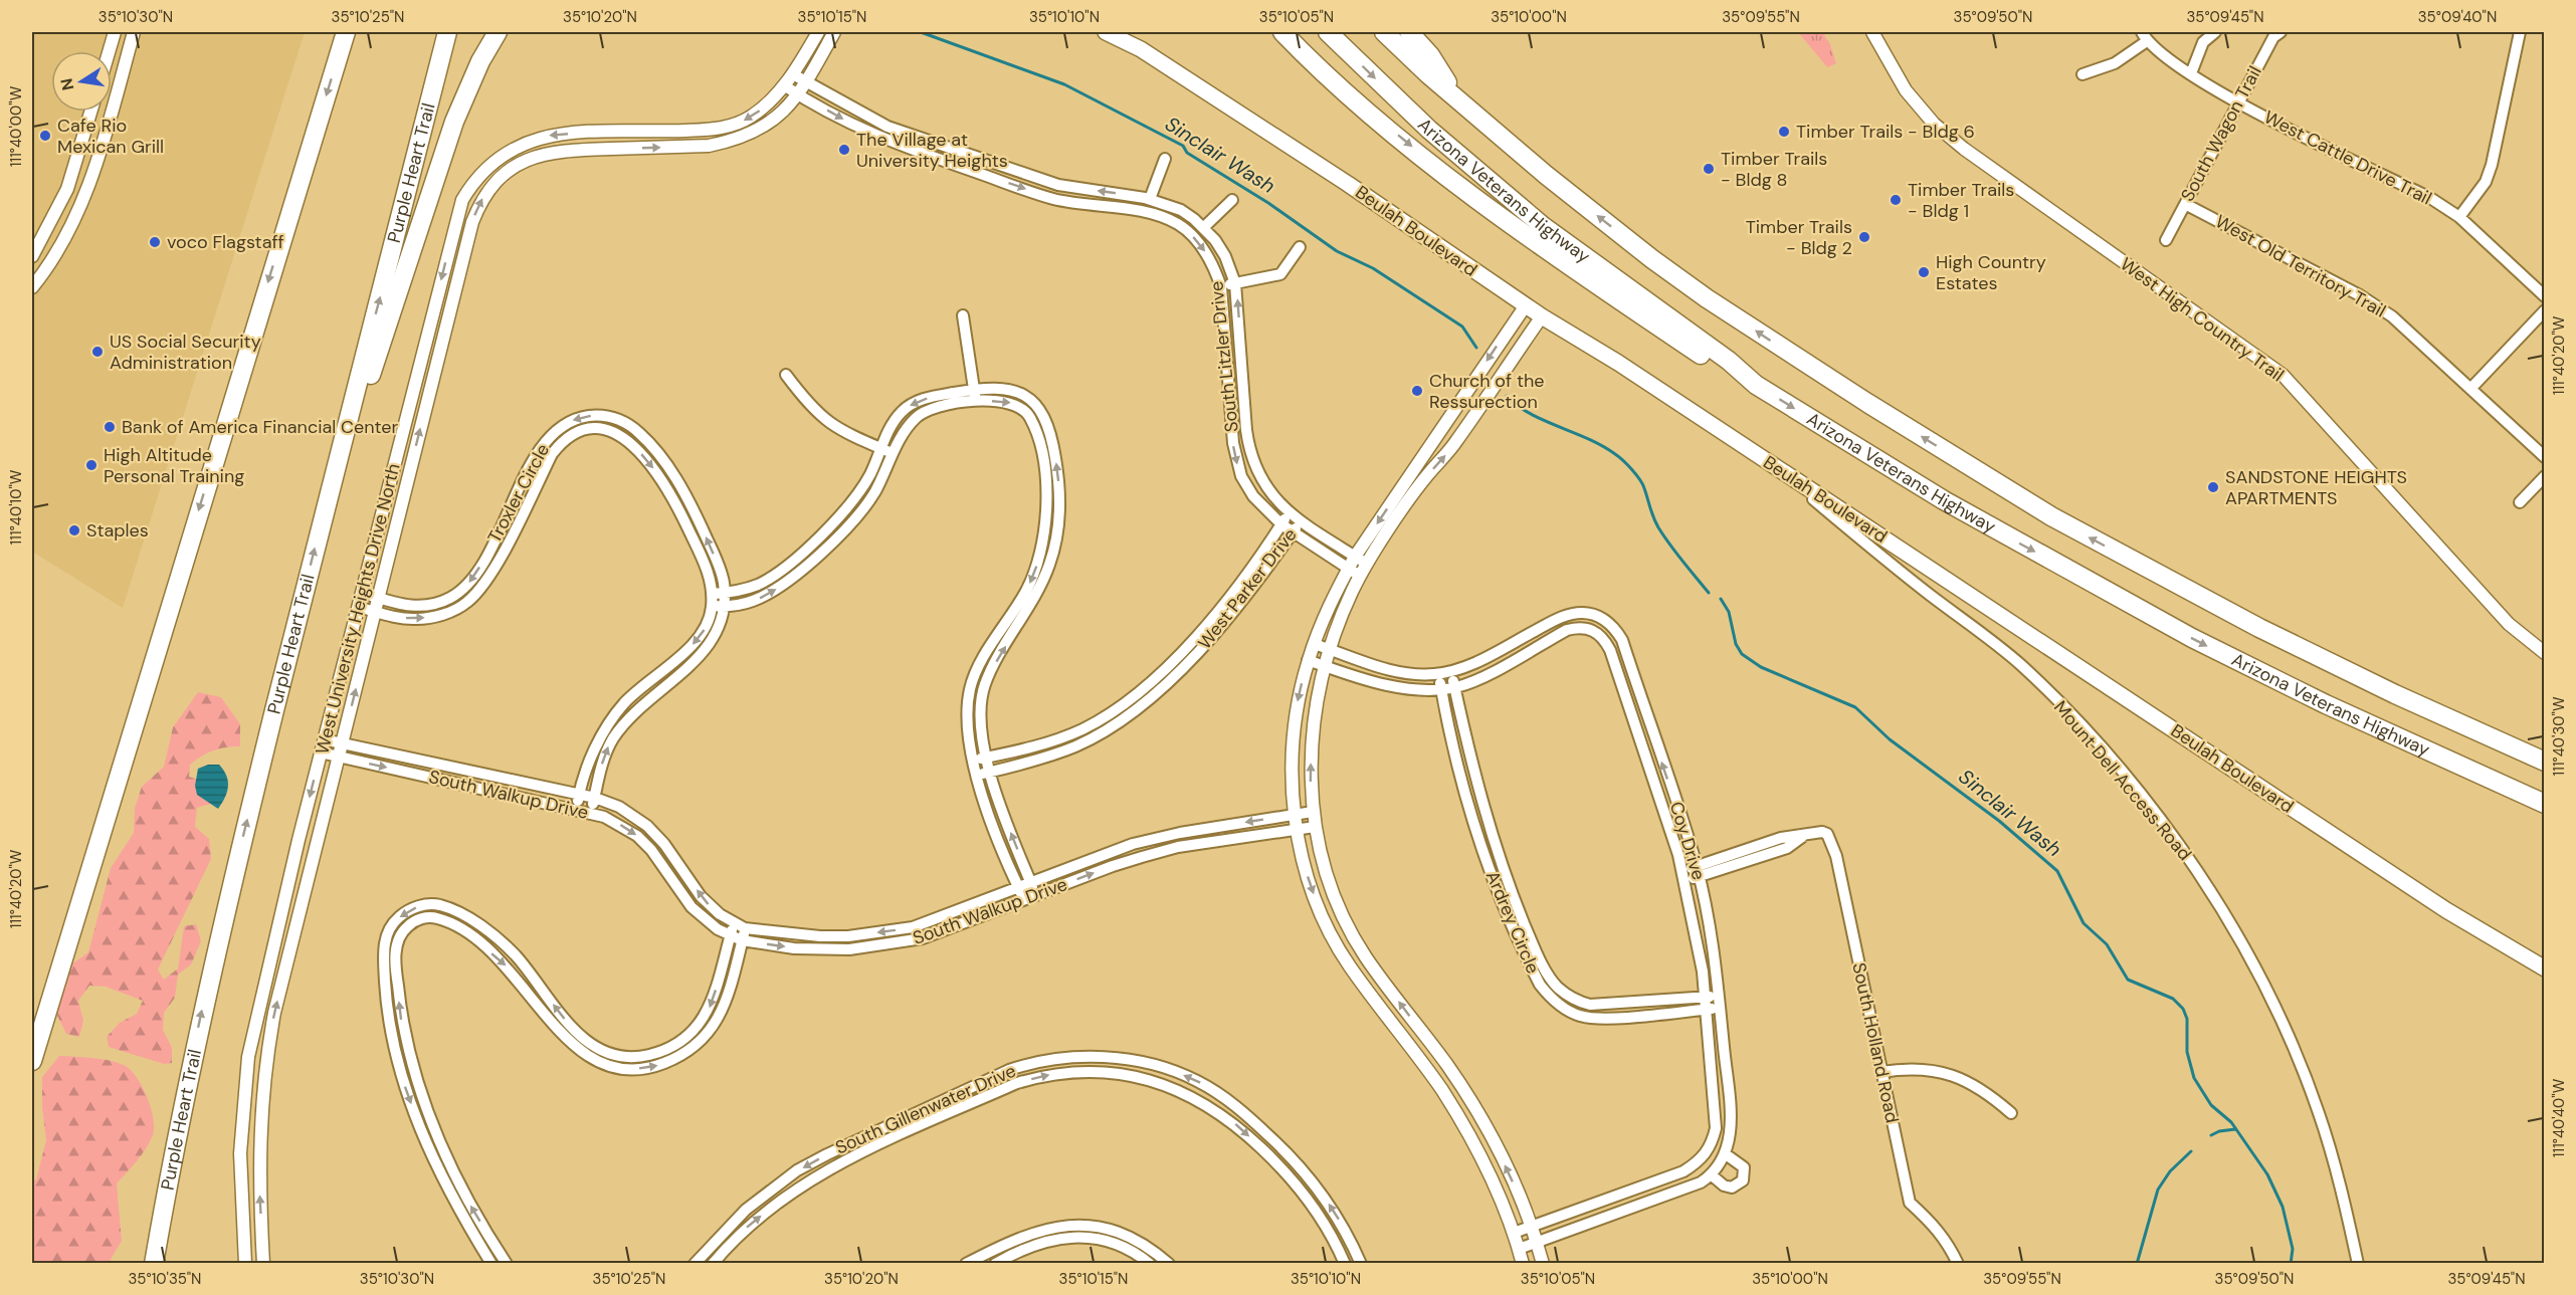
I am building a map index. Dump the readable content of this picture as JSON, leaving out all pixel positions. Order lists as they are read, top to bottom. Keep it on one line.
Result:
{"streets":{"highway":["Purple Heart Trail","Arizona Veterans Highway"],"main road":["Beulah Boulevard"],"street":["South Wagon Trail","West Cattle Drive Trail","West Old Territory Trail","West High Country Trail","South Litzler Drive","Troxler Circle","West Parker Drive","West University Heights Drive North","Mount Dell Access Road","South Walkup Drive","Coy Drive","Ardrey Circle","South Holland Road","South Gillenwater Drive"]},"crossings":[["South Wagon Trail","West Cattle Drive Trail"],["South Wagon Trail","West Old Territory Trail"],["Beulah Boulevard","Mount Dell Access Road"],["South Litzler Drive","West Parker Drive"],["South Litzler Drive","West University Heights Drive North"],["Troxler Circle","West University Heights Drive North"],["Troxler Circle","South Walkup Drive"],["West University Heights Drive North","South Walkup Drive"],["Coy Drive","Ardrey Circle"],["Coy Drive","South Holland Road"]],"water":["Sinclair Wash"],"places":["Timber Trails - Bldg 6","Cafe Rio Mexican Grill","The Village at University Heights","Timber Trails - Bldg 8","Timber Trails - Bldg 1","Timber Trails - Bldg 2","voco Flagstaff","High Country Estates","US Social Security Administration","Church of the Ressurection","Bank of America Financial Center","High Altitude Personal Training","SANDSTONE HEIGHTS APARTMENTS","Staples"],"north":"left","coordinates":["35°10'30\"N","35°10'25\"N","35°10'20\"N","35°10'15\"N","35°10'10\"N","35°10'05\"N","35°10'00\"N","35°09'55\"N","35°09'50\"N","35°09'45\"N","35°09'40\"N","111°40'00\"W","111°40'20\"W","111°40'10\"W","111°40'30\"W","111°40'40\"W","35°10'35\"N"]}
